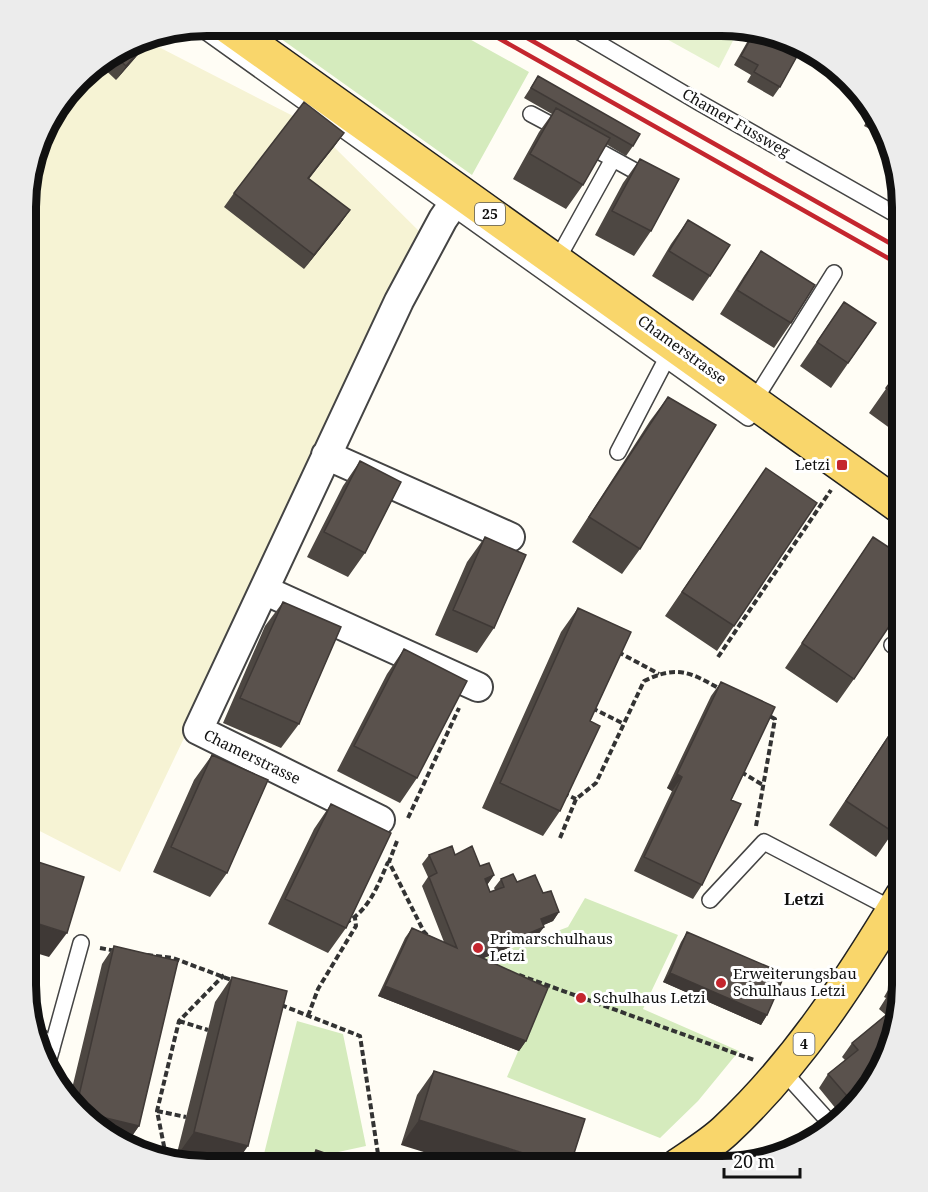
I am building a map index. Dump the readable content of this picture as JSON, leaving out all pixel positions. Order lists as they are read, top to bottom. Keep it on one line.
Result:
{"streets":{"main road":["25","Chamerstrasse","4"],"lane":["Chamer Fussweg"]},"districts":["Letzi"],"places":{"transit":["Letzi"],"other":["Primarschulhaus Letzi","Erweiterungsbau Schulhaus Letzi","Schulhaus Letzi"]},"scale_bar":"20 m"}
